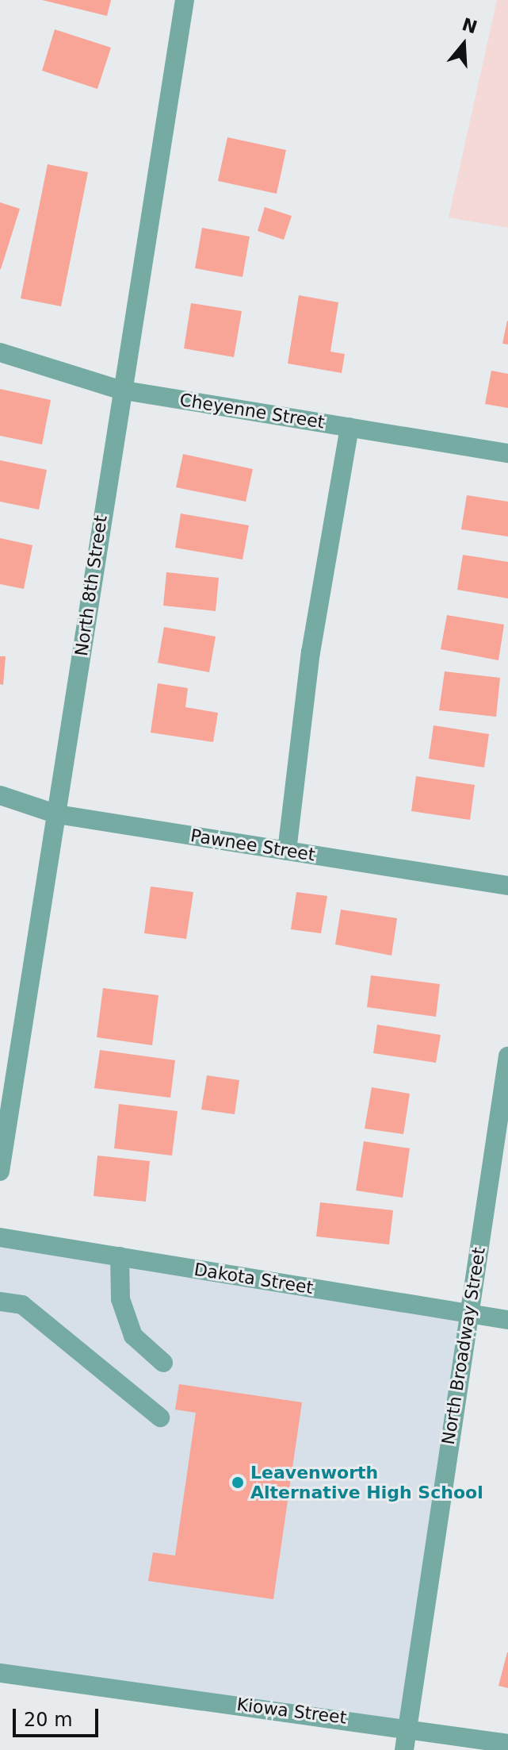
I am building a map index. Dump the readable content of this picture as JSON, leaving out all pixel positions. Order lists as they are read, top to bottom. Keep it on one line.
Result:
{"streets":{"street":["Cheyenne Street","North 8th Street","Pawnee Street","Dakota Street","North Broadway Street","Kiowa Street"]},"crossings":[["Cheyenne Street","North 8th Street"],["North 8th Street","Pawnee Street"],["Dakota Street","North Broadway Street"],["North Broadway Street","Kiowa Street"]],"places":["Leavenworth Alternative High School"],"scale_bar":"20 m","north":"top"}
